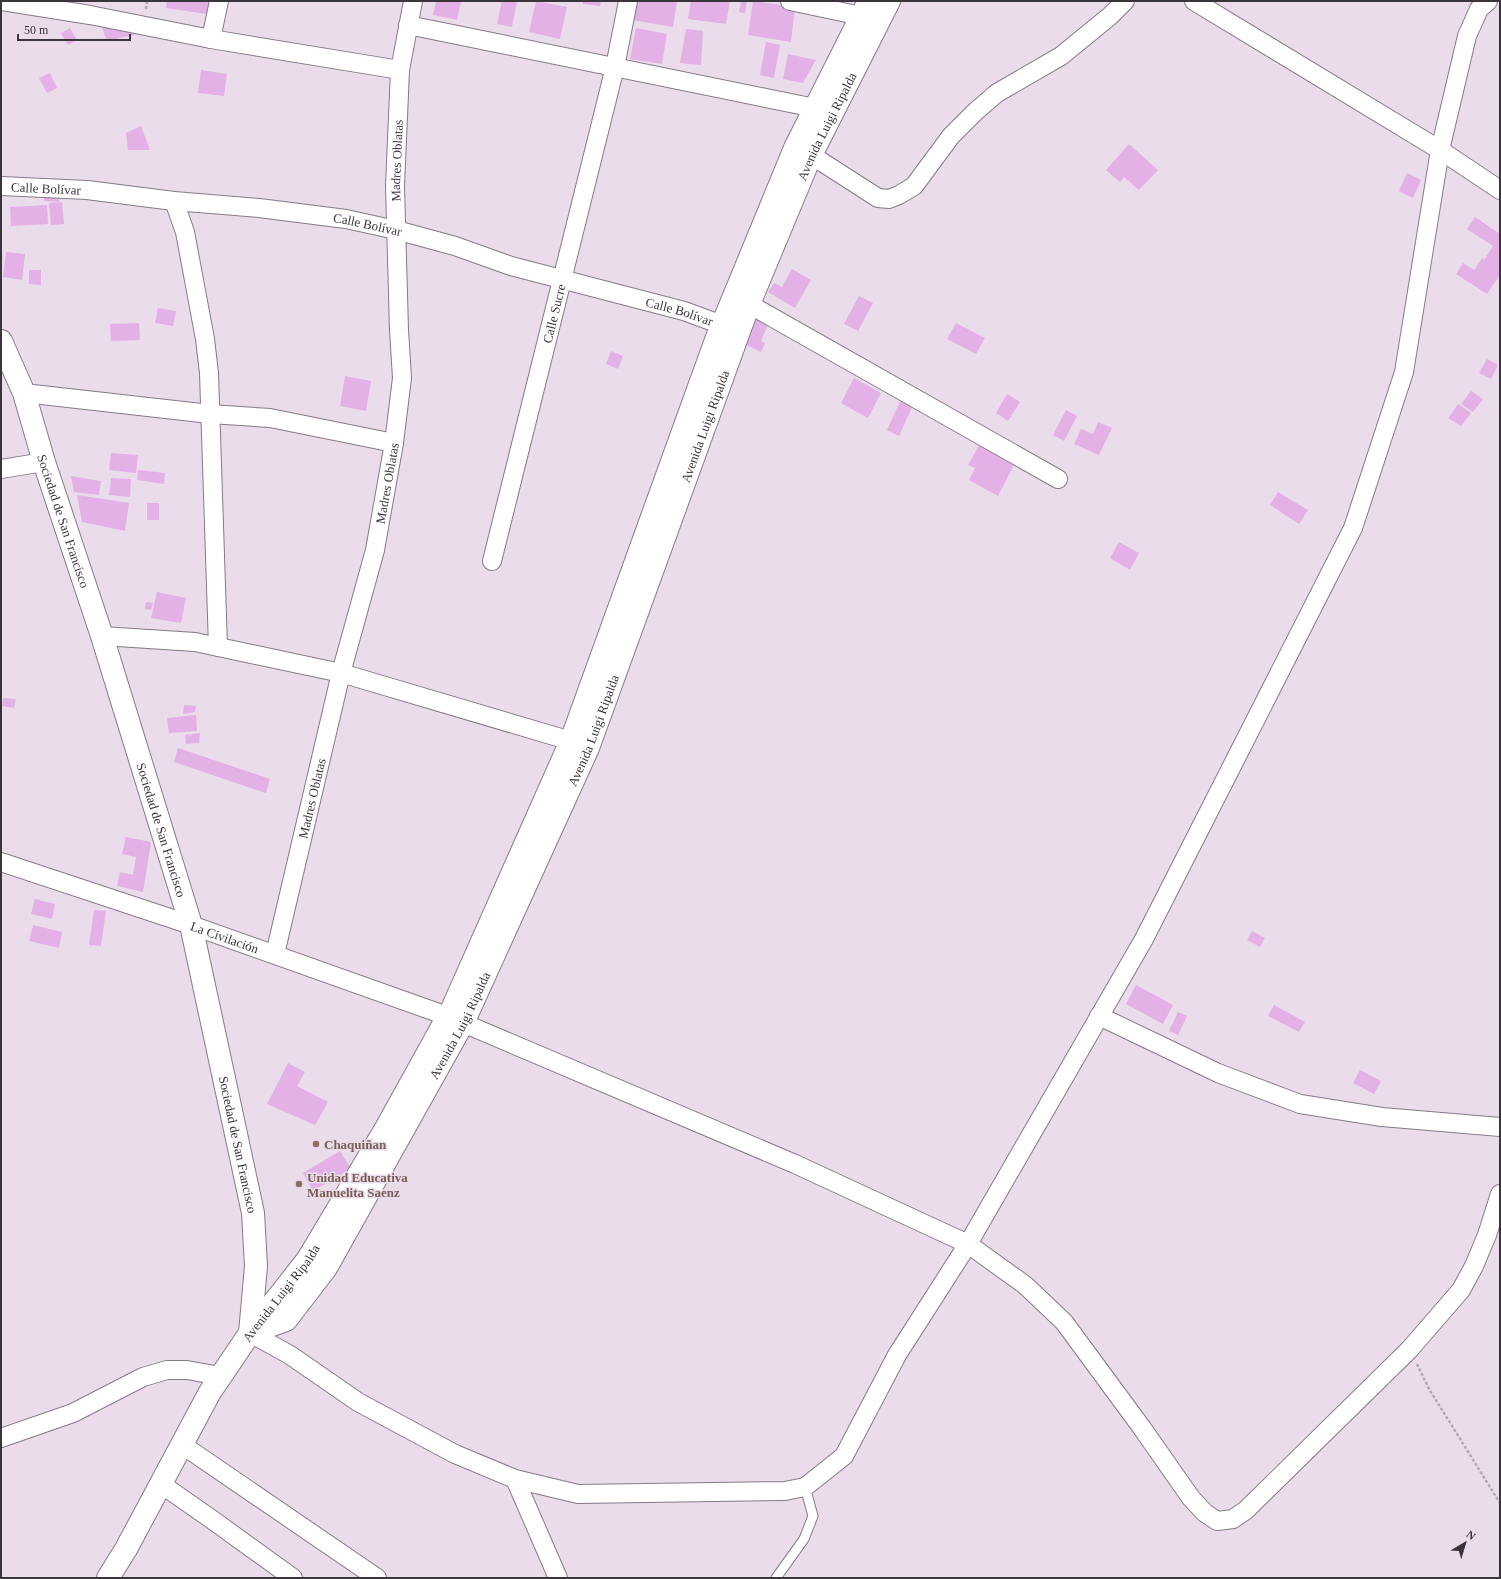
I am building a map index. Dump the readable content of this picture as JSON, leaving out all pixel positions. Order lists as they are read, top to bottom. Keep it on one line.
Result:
{"streets":{"street":["Avenida Luigi Ripalda","Madres Oblatas","Calle Bolívar","Calle Sucre","Sociedad de San Francisco","La Civilación"]},"crossings":[["Avenida Luigi Ripalda","Calle Bolívar"],["Avenida Luigi Ripalda","Sociedad de San Francisco"],["Avenida Luigi Ripalda","La Civilación"],["Madres Oblatas","Calle Bolívar"],["Madres Oblatas","La Civilación"],["Calle Bolívar","Calle Sucre"],["Sociedad de San Francisco","La Civilación"]],"places":["Chaquiñan","Unidad Educativa Manuelita Saenz"],"scale_bar":"50 m","north":"top right"}
